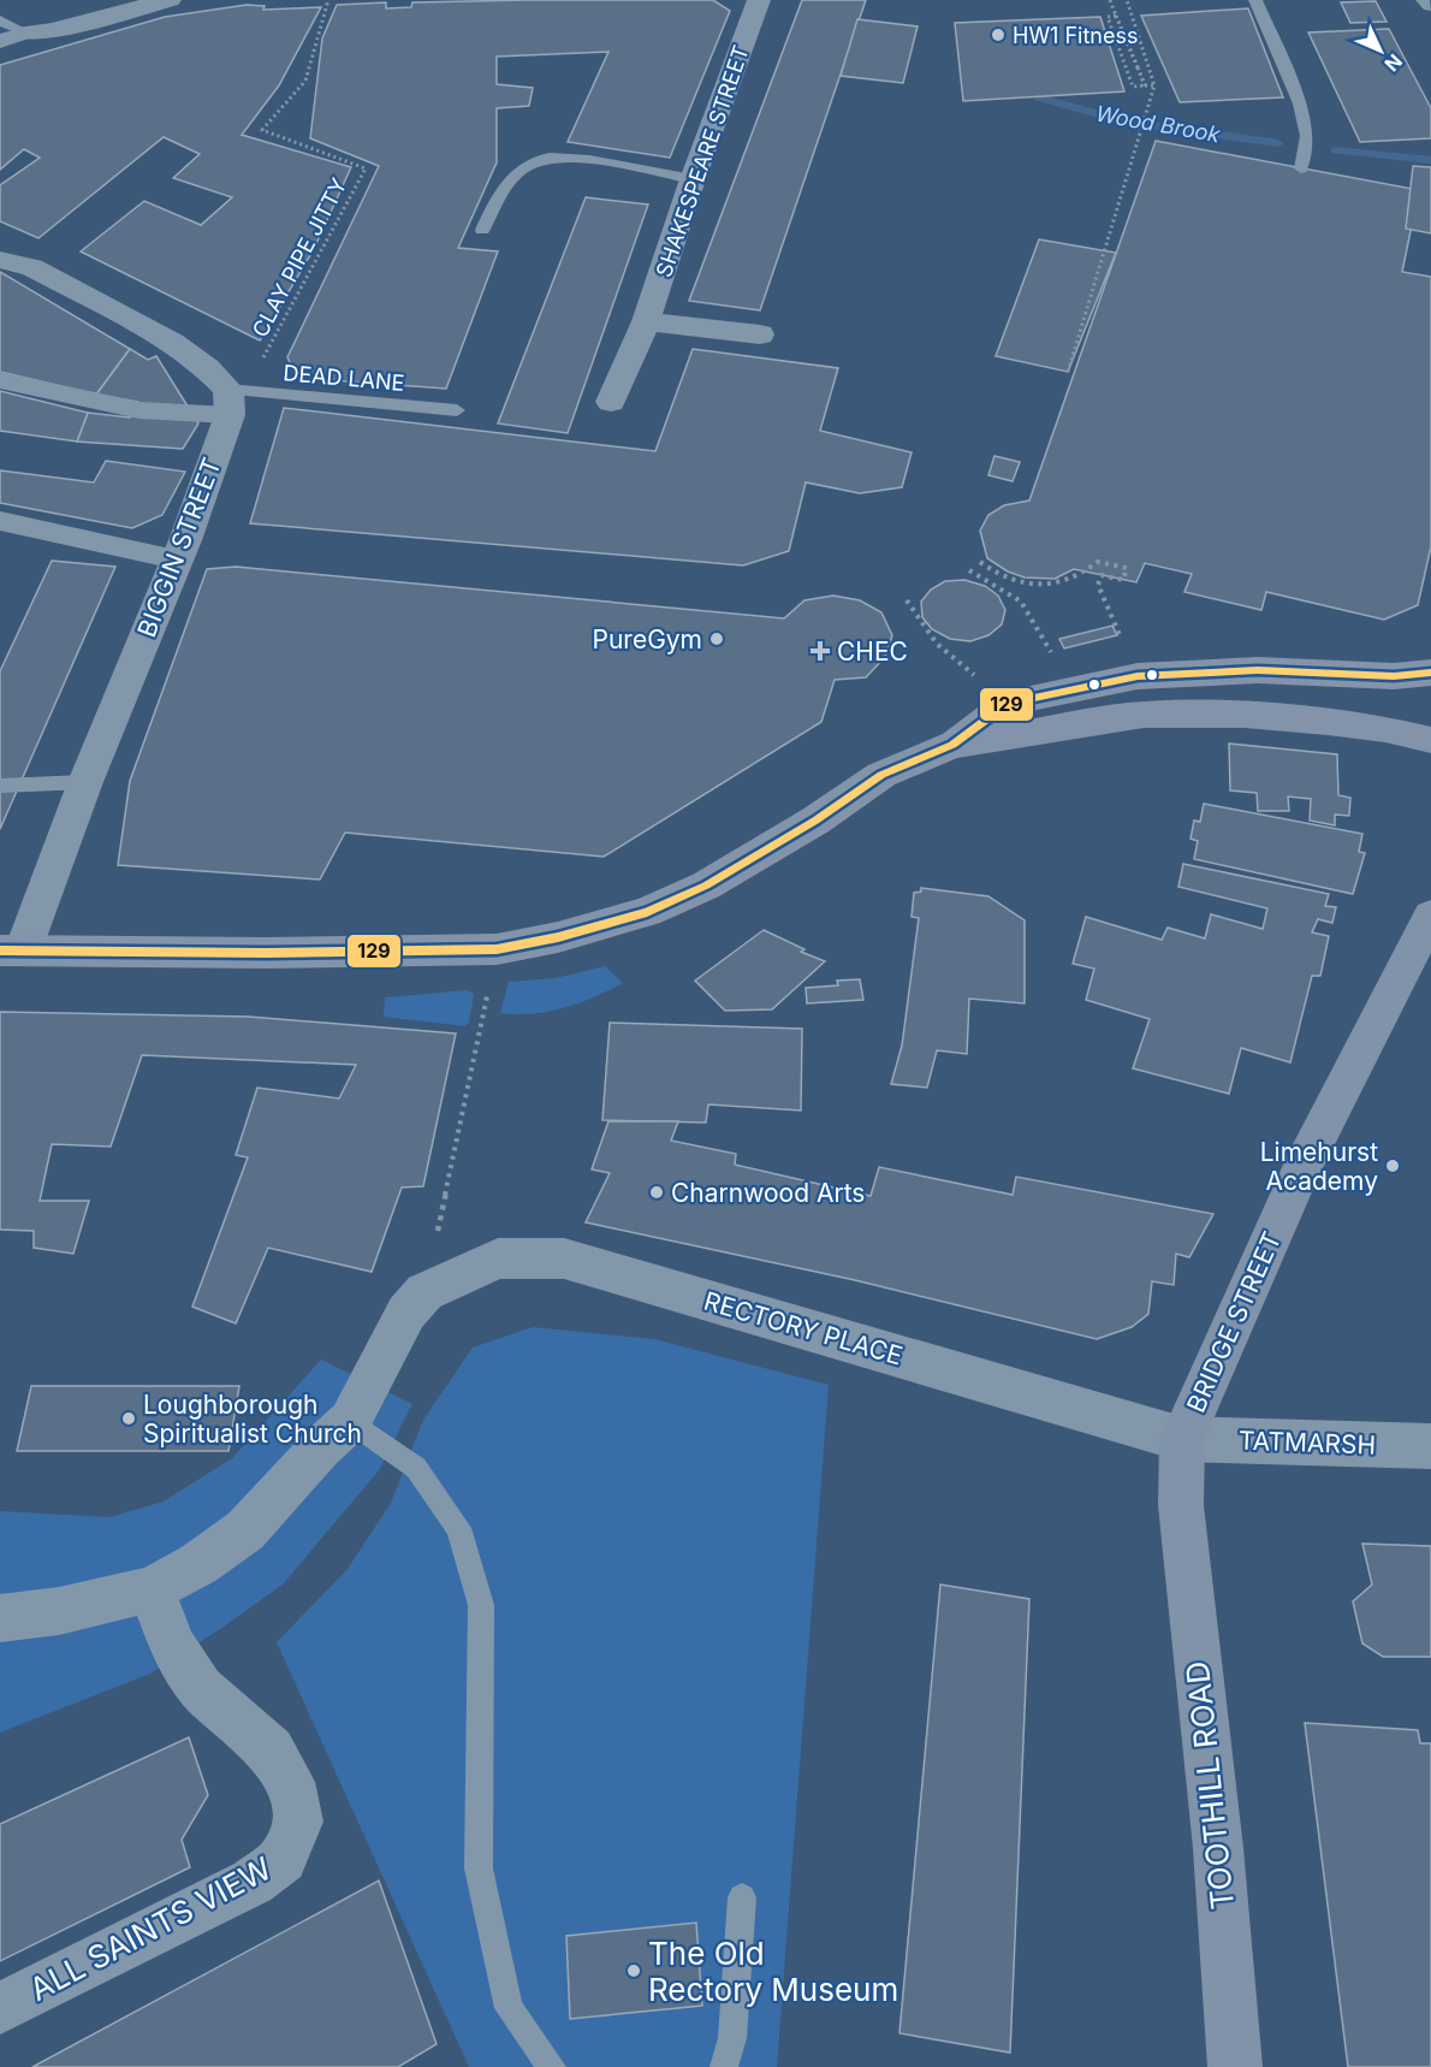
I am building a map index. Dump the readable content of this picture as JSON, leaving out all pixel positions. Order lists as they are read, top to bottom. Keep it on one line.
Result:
{"streets":{"main road":["BRIDGE STREET","TOOTHILL ROAD"],"street":["SHAKESPEARE STREET","BIGGIN STREET","RECTORY PLACE","TATMARSH","ALL SAINTS VIEW"],"lane":["DEAD LANE"],"path":["CLAY PIPE JITTY"]},"crossings":[["CLAY PIPE JITTY","DEAD LANE"],["CLAY PIPE JITTY","BIGGIN STREET"],["DEAD LANE","BIGGIN STREET"],["BRIDGE STREET","RECTORY PLACE"],["BRIDGE STREET","TATMARSH"],["BRIDGE STREET","TOOTHILL ROAD"],["RECTORY PLACE","TATMARSH"],["RECTORY PLACE","ALL SAINTS VIEW"]],"water":["Wood Brook"],"places":{"other":["HW1 Fitness","PureGym","Limehurst Academy","Charnwood Arts","Loughborough Spiritualist Church","The Old Rectory Museum"],"health":["CHEC"]},"lines":["transit line 129"],"north":"bottom right"}
